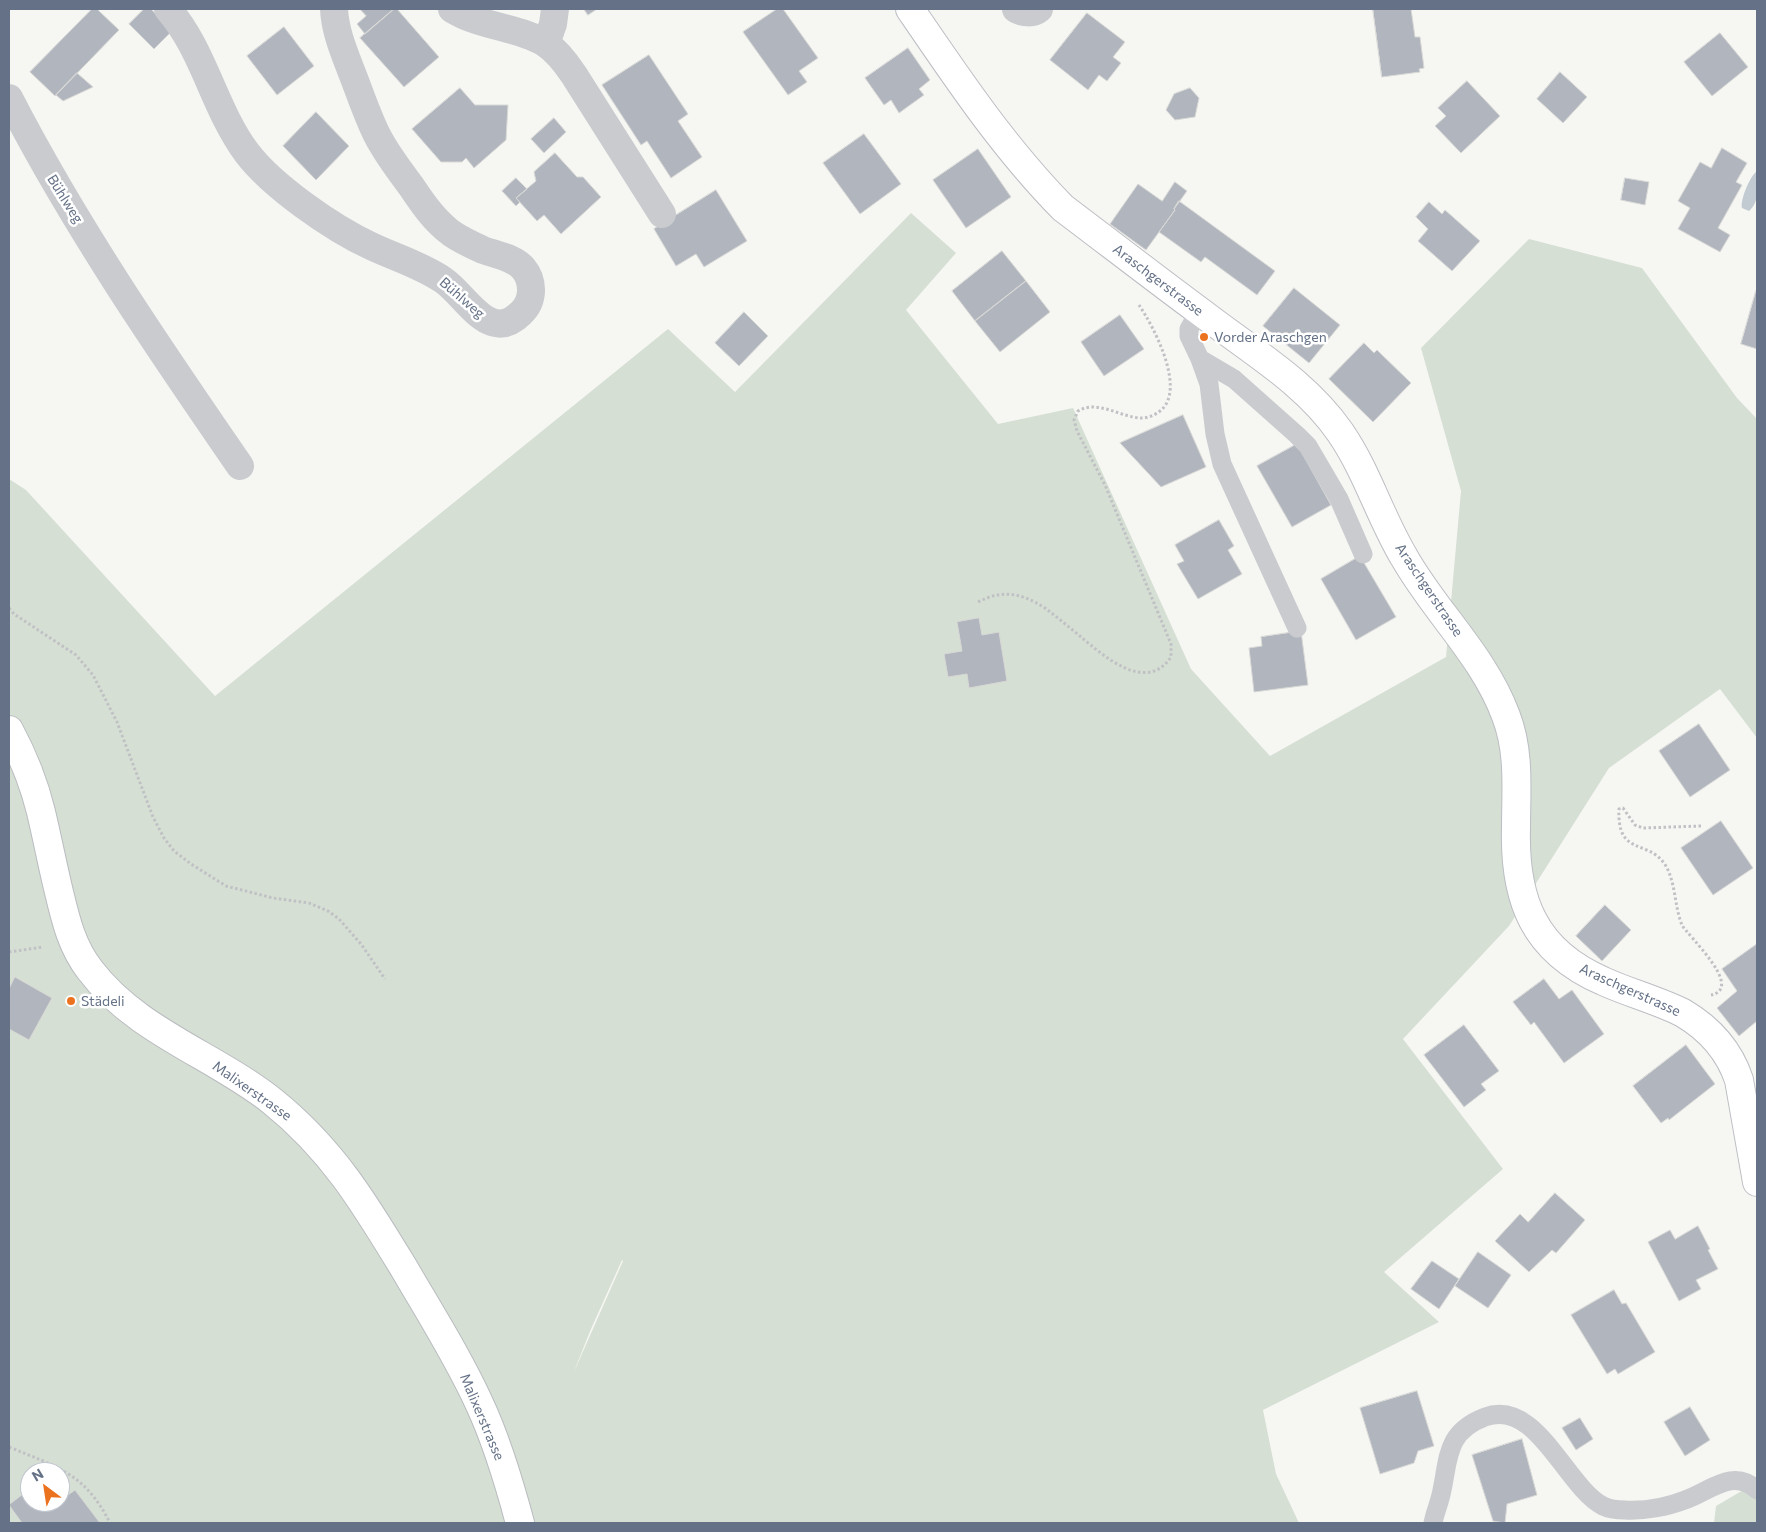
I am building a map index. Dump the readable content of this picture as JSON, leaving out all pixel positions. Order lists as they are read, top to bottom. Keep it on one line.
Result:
{"streets":{"street":["Bühlweg","Araschgerstrasse","Malixerstrasse"]},"places":["Vorder Araschgen","Städeli"],"north":"top left"}
